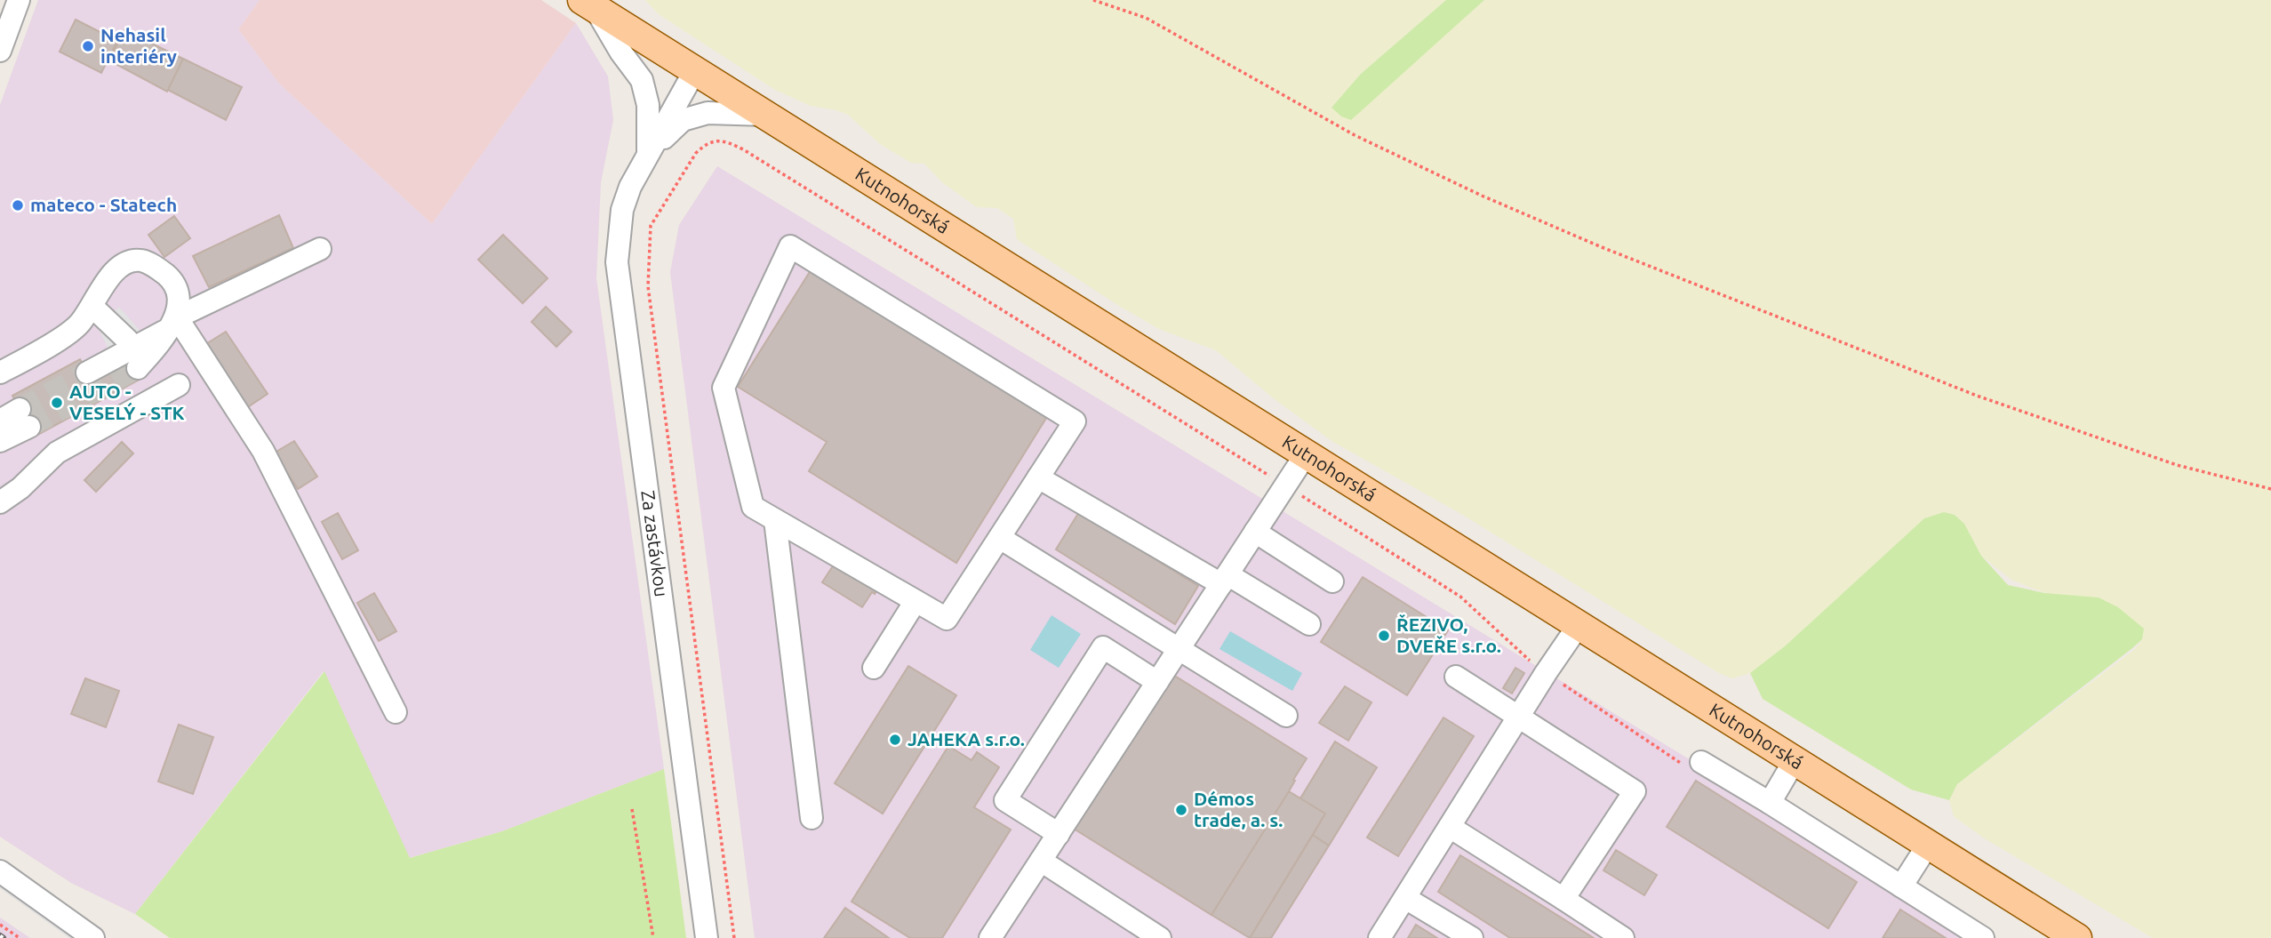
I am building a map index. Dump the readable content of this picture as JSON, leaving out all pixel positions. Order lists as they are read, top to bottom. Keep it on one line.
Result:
{"streets":{"main road":["Kutnohorská"],"street":["Za zastávkou"]},"crossings":[["Kutnohorská","Za zastávkou"]],"places":["Nehasil interiéry","mateco - Statech","AUTO - VESELÝ - STK","ŘEZIVO, DVEŘE s.r.o.","JAHEKA s.r.o.","Démos trade, a. s."]}
